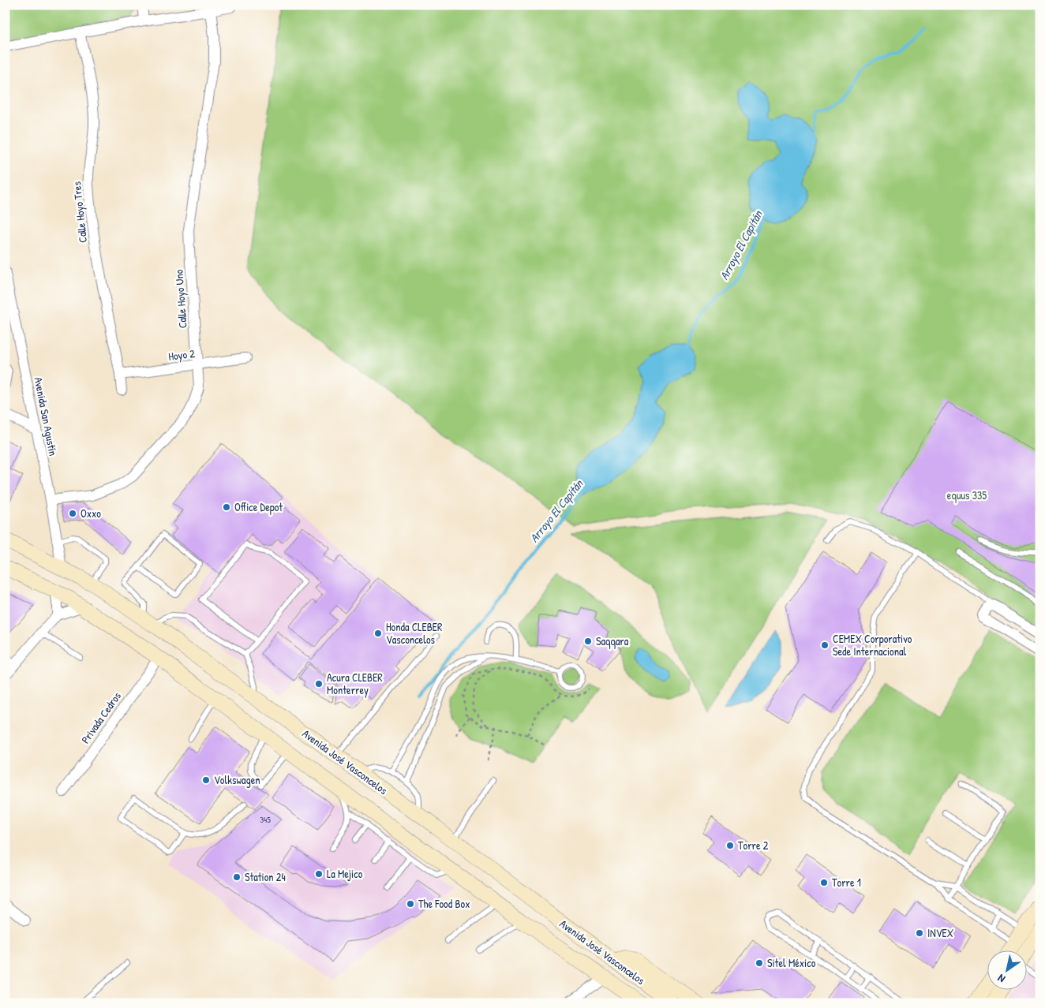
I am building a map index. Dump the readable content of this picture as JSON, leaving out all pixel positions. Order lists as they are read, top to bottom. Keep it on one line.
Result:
{"streets":{"main road":["Avenida José Vasconcelos"],"street":["Calle Hoyo Tres","Calle Hoyo Uno","Hoyo 2","Avenida San Agustín","Privada Cedros"]},"crossings":[["Calle Hoyo Tres","Hoyo 2"],["Calle Hoyo Uno","Hoyo 2"],["Calle Hoyo Uno","Avenida San Agustín"],["Avenida San Agustín","Avenida José Vasconcelos"],["Privada Cedros","Avenida José Vasconcelos"]],"water":["Arroyo El Capitán"],"parks":["equus 335"],"places":["Office Depot","Oxxo","Honda CLEBER Vasconcelos","Saqqara","CEMEX Corporativo Sede Internacional","Acura CLEBER Monterrey","Volkswagen","Torre 2","La Mejico","Station 24","Torre 1","The Food Box","INVEX","Sitel México"],"house_numbers":["345"],"north":"bottom left"}
